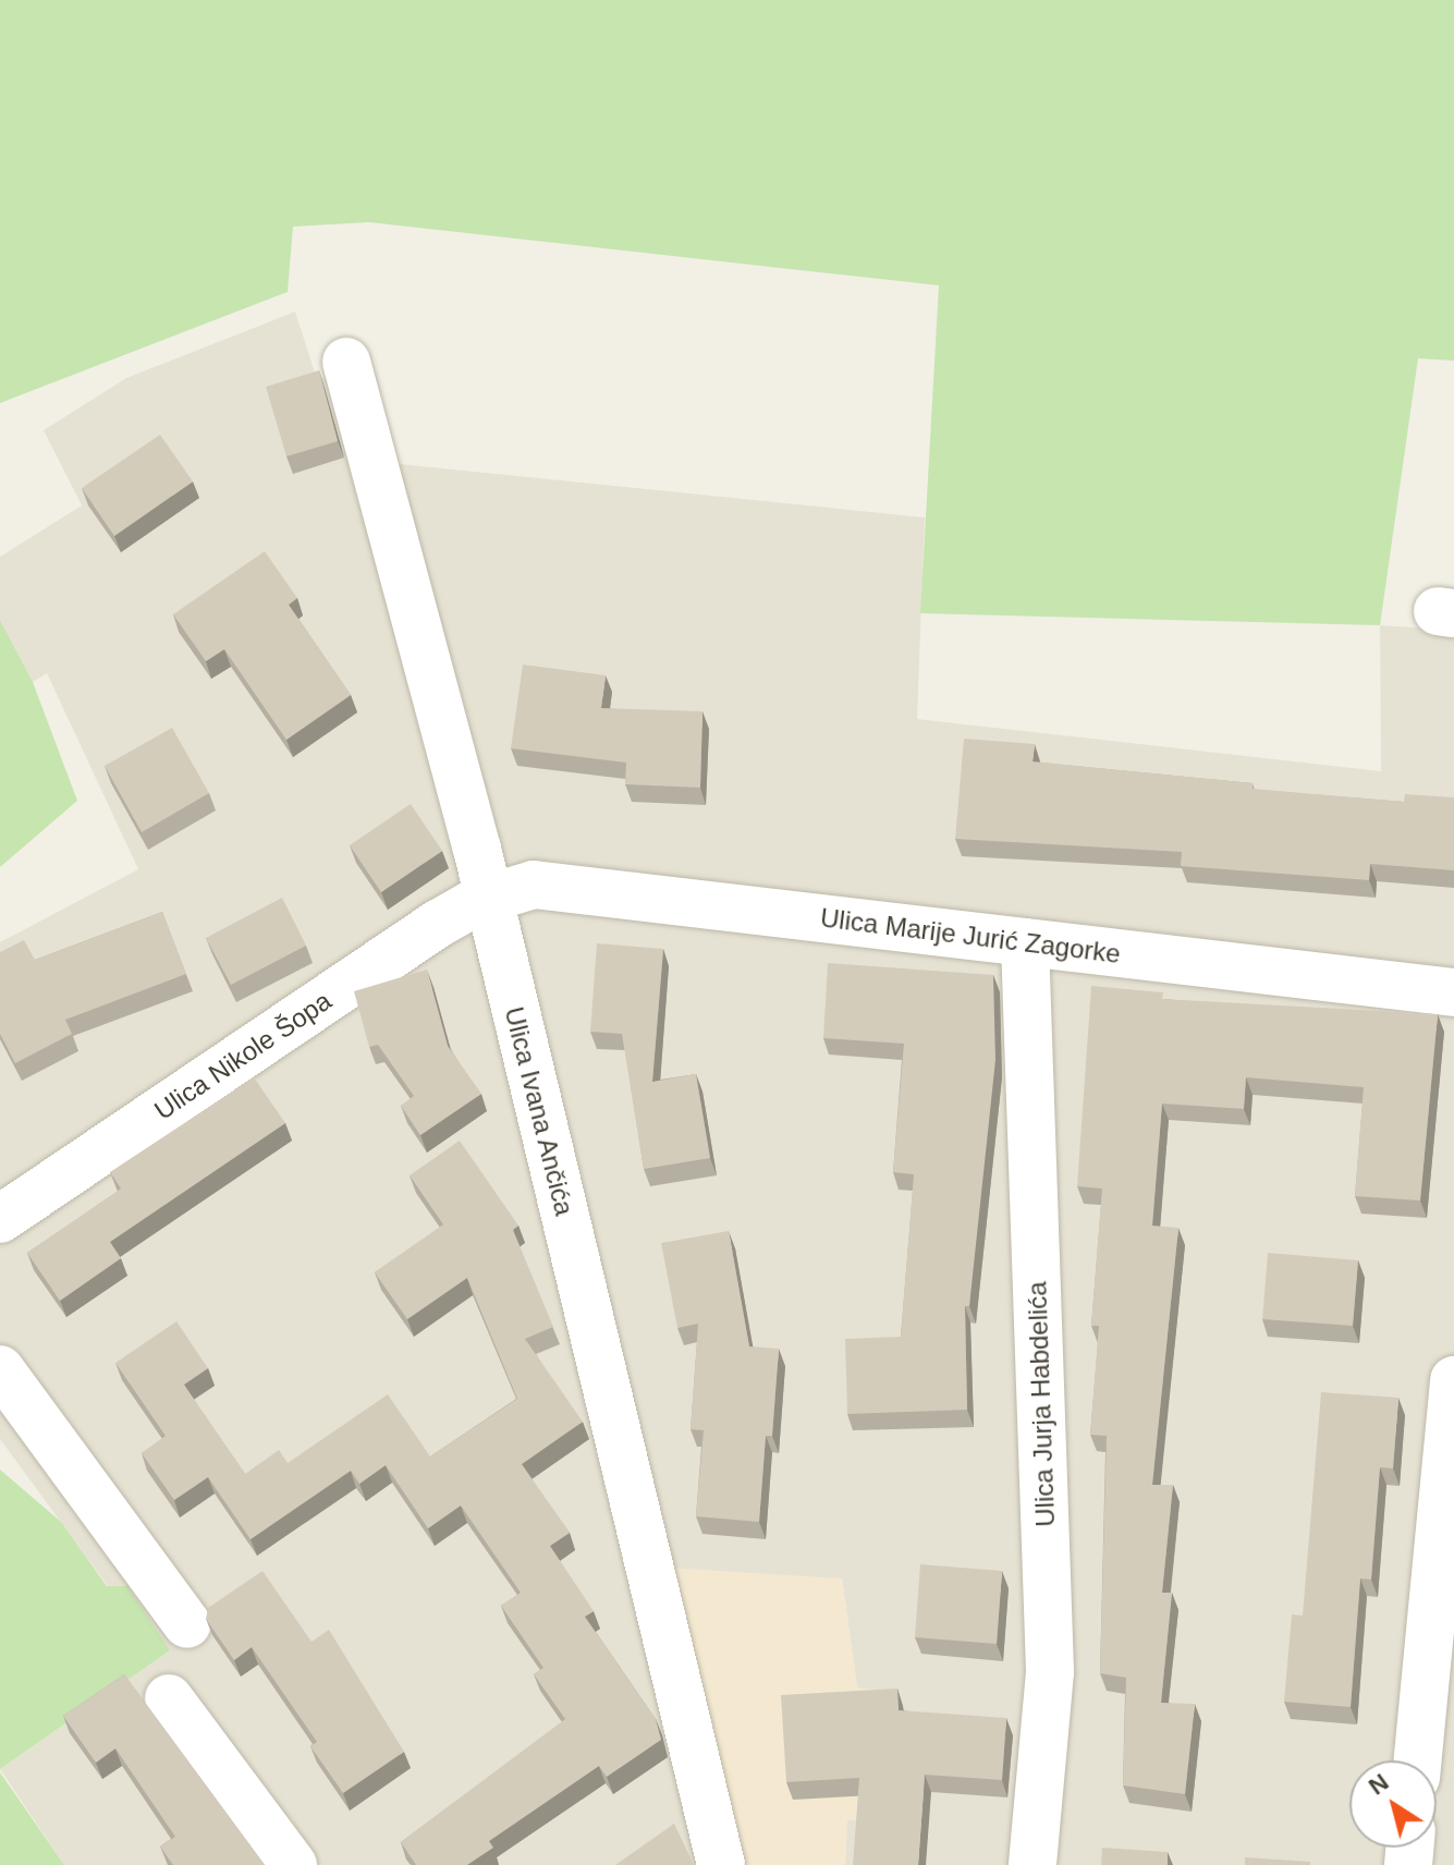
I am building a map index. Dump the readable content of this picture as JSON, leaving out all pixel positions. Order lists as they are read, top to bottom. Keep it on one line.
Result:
{"streets":{"street":["Ulica Marije Jurić Zagorke","Ulica Nikole Šopa","Ulica Ivana Ančića","Ulica Jurja Habdelića"]},"crossings":[["Ulica Marije Jurić Zagorke","Ulica Nikole Šopa"],["Ulica Marije Jurić Zagorke","Ulica Ivana Ančića"],["Ulica Marije Jurić Zagorke","Ulica Jurja Habdelića"],["Ulica Nikole Šopa","Ulica Ivana Ančića"]],"north":"top left"}
